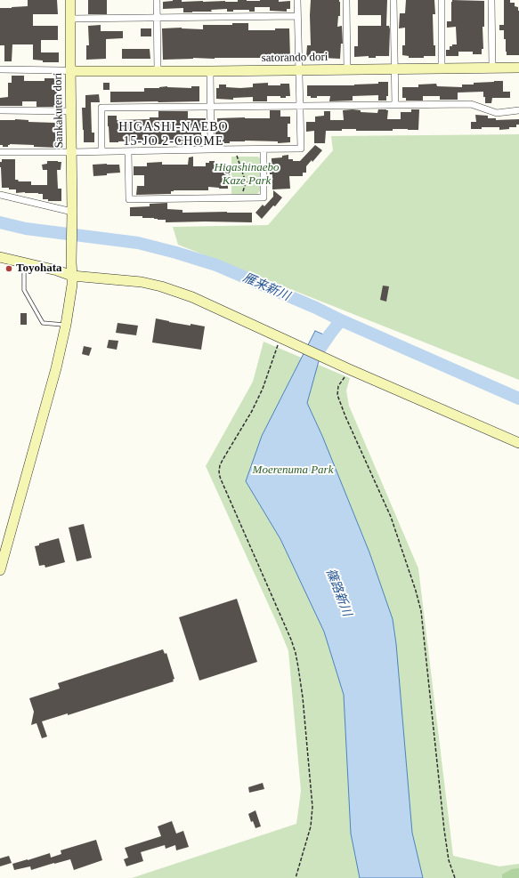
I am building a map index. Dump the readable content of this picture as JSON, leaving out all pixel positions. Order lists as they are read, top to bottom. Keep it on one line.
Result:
{"streets":{"street":["satorando dori","Sankakuten dori"]},"crossings":[["satorando dori","Sankakuten dori"]],"districts":["HIGASHI-NAEBO 15-JO 2-CHOME"],"water":["雁来新川","篠路新川"],"parks":["Higashinaebo Kaze Park","Moerenuma Park"],"places":["Toyohata"]}
